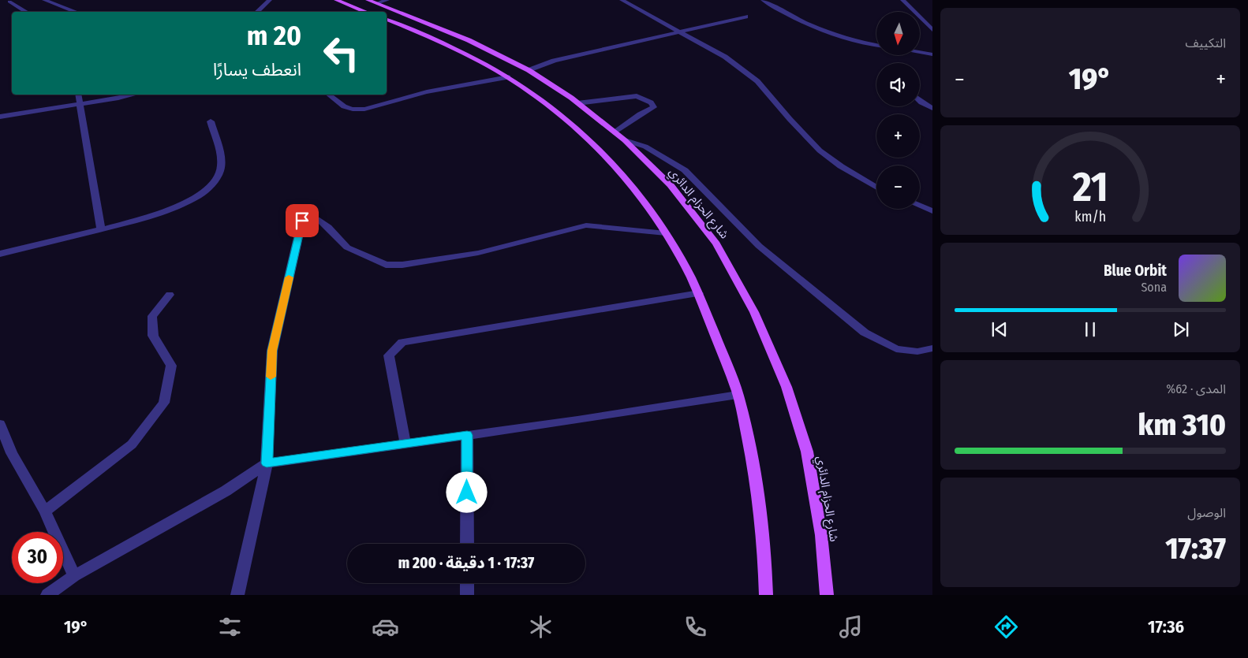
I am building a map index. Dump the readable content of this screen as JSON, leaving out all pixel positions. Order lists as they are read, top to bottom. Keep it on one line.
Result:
{"streets":{"main road":["شارع الحزام الدائري"]},"north":"bottom","page":{"tile":["التكييف",["المدى · 62%","310 km"],["الوصول","17:37"]],"map_buttons":["+","−"],"turn":["20 m","انعطف يسارًا"],"heat":["−","19°","+"],"song":["Blue Orbit","Sona"],"limit":"30","trip":"17:37 · 1 دقيقة · 200 m","tabs":["17:36","19°"],"gauge":["21","km/h"]}}
